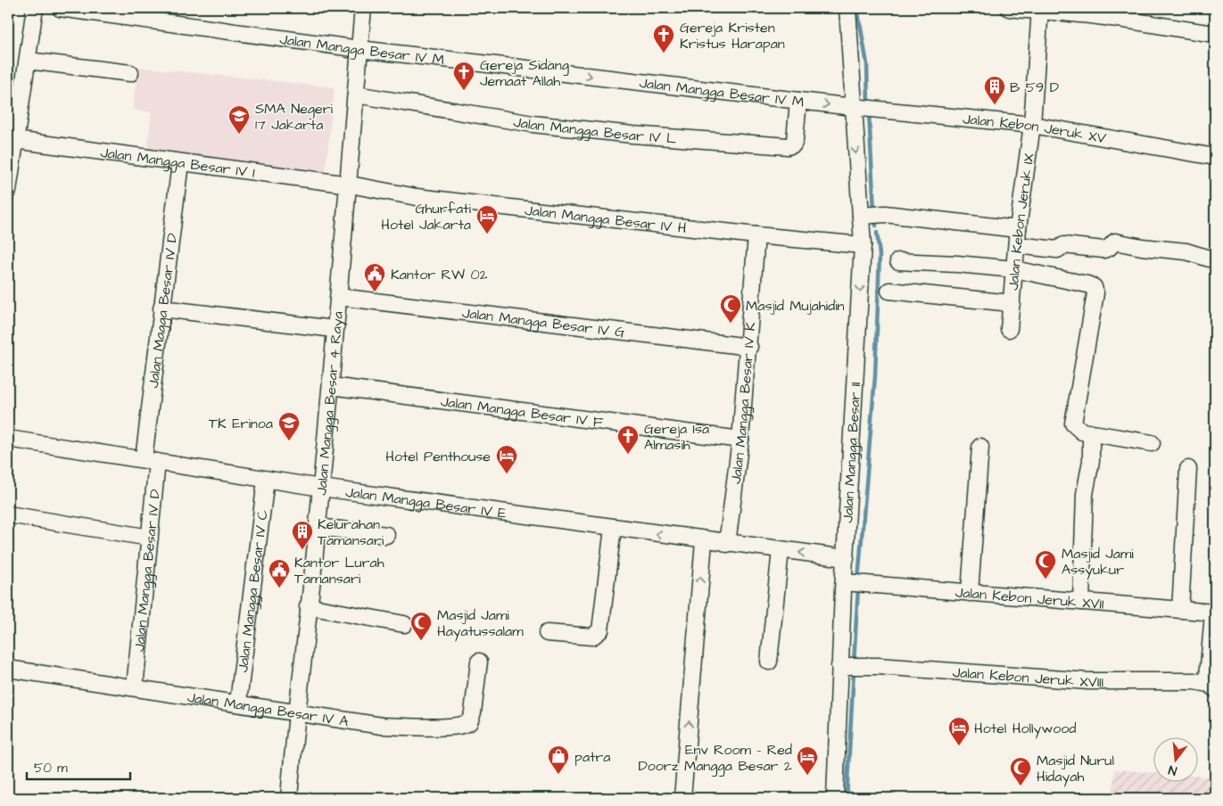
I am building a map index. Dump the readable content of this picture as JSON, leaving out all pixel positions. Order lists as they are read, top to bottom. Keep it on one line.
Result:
{"streets":{"street":["Jalan Mangga Besar IV M","Jalan Kebon Jeruk XV","Jalan Mangga Besar IV L","Jalan Mangga Besar IV I","Jalan Mangga Besar IV H","Jalan Kebon Jeruk IX","Jalan Magga Besar IV D","Jalan Mangga Besar IV G","Jalan Mangga Besar 4 Raya","Jalan Mangga Besar IV K","Jalan Mangga Besar IV F","Jalan Mangga Besar II","Jalan Mangga Besar IV E","Jalan Mangga Besar IV D","Jalan Mangga Besar IV C","Jalan Kebon Jeruk XVII","Jalan Kebon Jeruk XVIII","Jalan Mangga Besar IV A"]},"crossings":[["Jalan Mangga Besar IV M","Jalan Kebon Jeruk XV"],["Jalan Mangga Besar IV M","Jalan Mangga Besar IV L"],["Jalan Mangga Besar IV M","Jalan Mangga Besar 4 Raya"],["Jalan Mangga Besar IV M","Jalan Mangga Besar II"],["Jalan Kebon Jeruk XV","Jalan Kebon Jeruk IX"],["Jalan Kebon Jeruk XV","Jalan Mangga Besar II"],["Jalan Mangga Besar IV L","Jalan Mangga Besar 4 Raya"],["Jalan Mangga Besar IV I","Jalan Mangga Besar IV H"],["Jalan Mangga Besar IV I","Jalan Magga Besar IV D"],["Jalan Mangga Besar IV I","Jalan Mangga Besar 4 Raya"],["Jalan Mangga Besar IV H","Jalan Mangga Besar 4 Raya"],["Jalan Mangga Besar IV H","Jalan Mangga Besar IV K"],["Jalan Mangga Besar IV H","Jalan Mangga Besar II"],["Jalan Magga Besar IV D","Jalan Mangga Besar IV E"],["Jalan Magga Besar IV D","Jalan Mangga Besar IV D"],["Jalan Mangga Besar IV G","Jalan Mangga Besar 4 Raya"],["Jalan Mangga Besar IV G","Jalan Mangga Besar IV K"],["Jalan Mangga Besar 4 Raya","Jalan Mangga Besar IV F"],["Jalan Mangga Besar 4 Raya","Jalan Mangga Besar IV E"],["Jalan Mangga Besar 4 Raya","Jalan Mangga Besar IV A"],["Jalan Mangga Besar IV K","Jalan Mangga Besar IV F"],["Jalan Mangga Besar IV K","Jalan Mangga Besar IV E"],["Jalan Mangga Besar II","Jalan Mangga Besar IV E"],["Jalan Mangga Besar II","Jalan Kebon Jeruk XVII"],["Jalan Mangga Besar II","Jalan Kebon Jeruk XVIII"],["Jalan Mangga Besar IV E","Jalan Mangga Besar IV D"],["Jalan Mangga Besar IV E","Jalan Mangga Besar IV C"],["Jalan Mangga Besar IV D","Jalan Mangga Besar IV A"],["Jalan Mangga Besar IV C","Jalan Mangga Besar IV A"]],"one_way":["Jalan Mangga Besar IV M","Jalan Mangga Besar II"],"places":{"church":["Gereja Kristen Kristus Harapan","Gereja Sidang Jemaat Allah","Gereja Isa Almasih"],"building":["B 59 D","Kelurahan Tamansari"],"school or university":["SMA Negeri 17 Jakarta","TK Erinoa"],"hotel":["Ghurfati Hotel Jakarta","Hotel Penthouse","Hotel Hollywood","Env Room - Red Doorz Mangga Besar 2"],"public building":["Kantor RW 02","Kantor Lurah Tamansari"],"mosque":["Masjid Mujahidin","Masjid Jami Assyukur","Masjid Jami Hayatussalam","Masjid Nurul Hidayah"],"shop":["patra"]},"scale_bar":"50 m","north":"bottom"}
